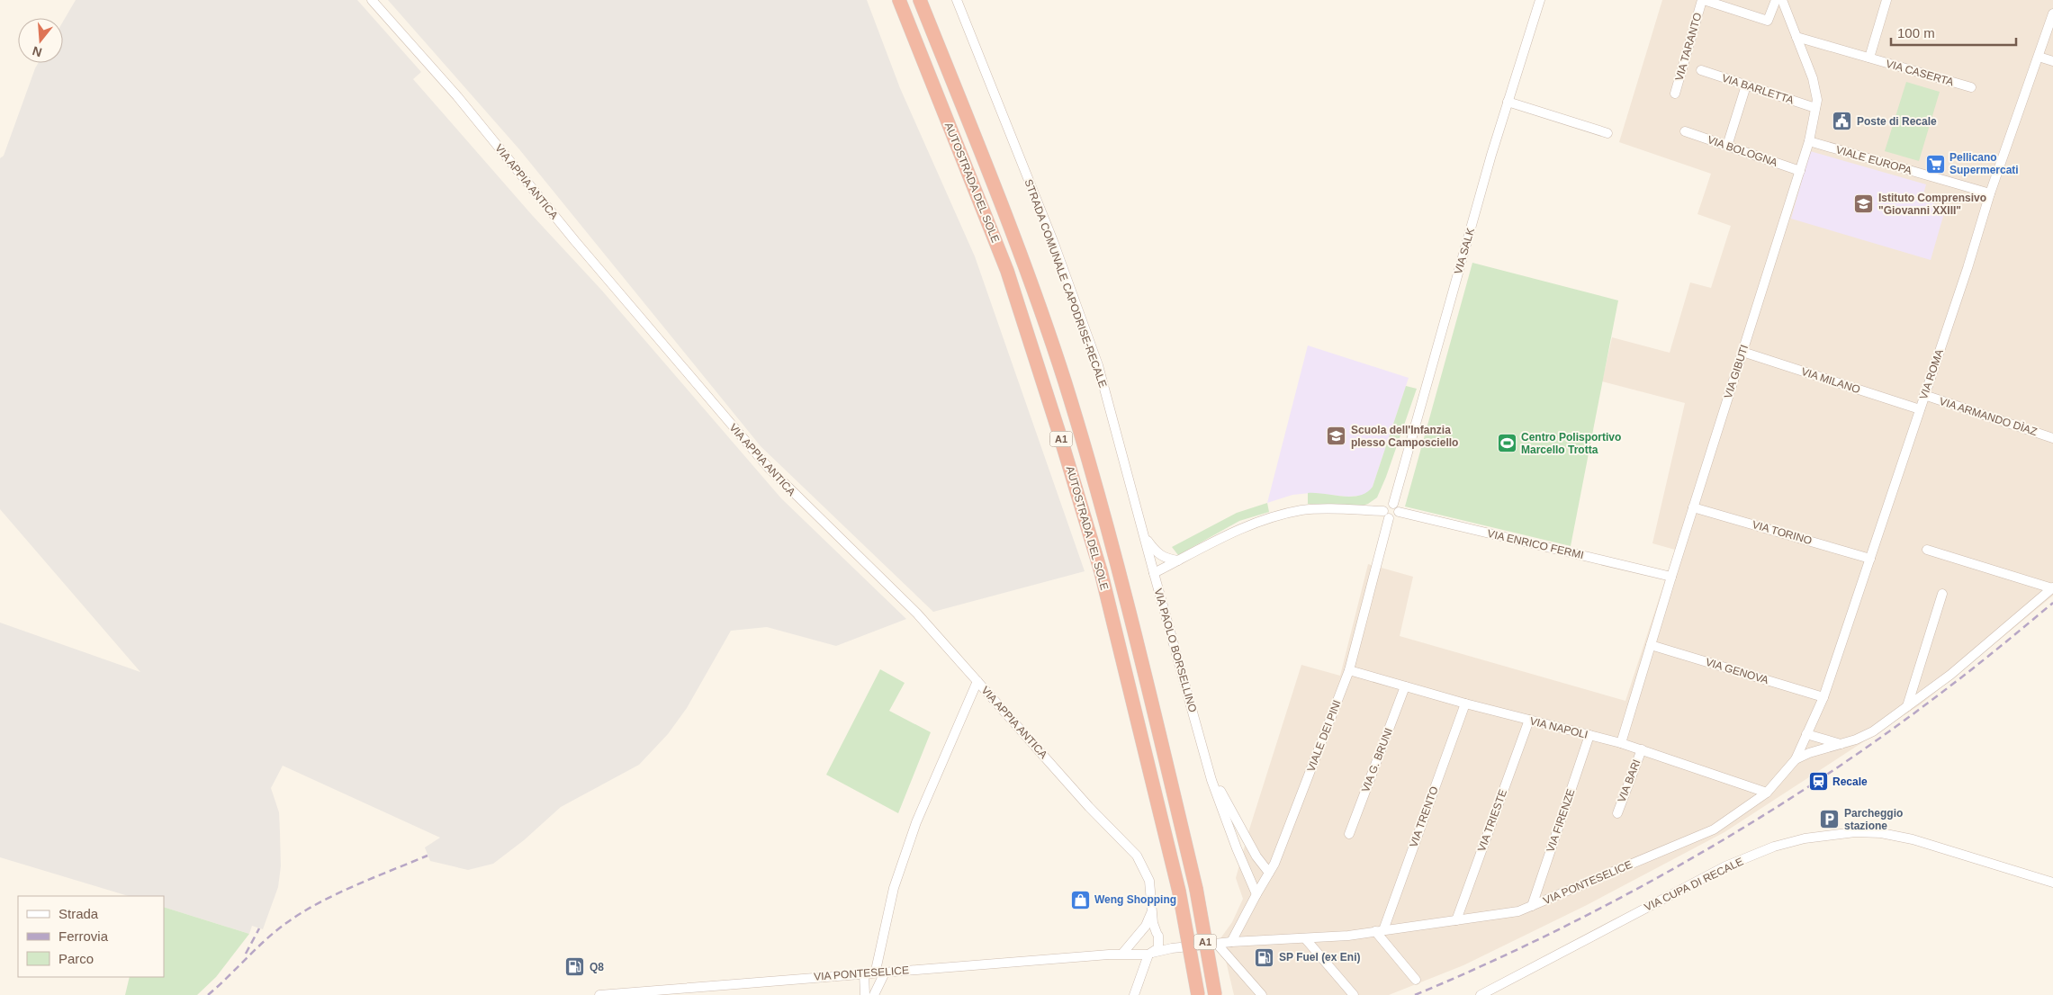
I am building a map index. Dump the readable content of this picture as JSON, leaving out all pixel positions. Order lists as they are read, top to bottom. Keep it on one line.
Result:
{"streets":{"highway":["AUTOSTRADA DEL SOLE","A1"],"street":["VIA TARANTO","VIA CASERTA","VIA BARLETTA","VIA BOLOGNA","VIALE EUROPA","VIA APPIA ANTICA","VIA SALK","STRADA COMUNALE CAPODRISE-RECALE","VIA GIBUTI","VIA ROMA","VIA MILANO","VIA ARMANDO DÌAZ","VIA TORINO","VIA ENRICO FERMI","VIA PAOLO BORSELLINO","VIA GENOVA","VIA NAPOLI","VIALE DEI PINI","VIA G. BRUNI","VIA BARI","VIA TRENTO","VIA TRIESTE","VIA FIRENZE","VIA PONTESELICE","VIA CUPA DI RECALE"]},"crossings":[["VIA CASERTA","VIA GIBUTI"],["VIA BARLETTA","VIA GIBUTI"],["VIA BOLOGNA","VIA GIBUTI"],["VIALE EUROPA","VIA GIBUTI"],["VIALE EUROPA","VIA ROMA"],["VIA APPIA ANTICA","VIA PONTESELICE"],["VIA SALK","VIA ENRICO FERMI"],["VIA SALK","VIA PAOLO BORSELLINO"],["VIA SALK","VIALE DEI PINI"],["STRADA COMUNALE CAPODRISE-RECALE","VIA PAOLO BORSELLINO"],["VIA GIBUTI","VIA MILANO"],["VIA GIBUTI","VIA TORINO"],["VIA GIBUTI","VIA ENRICO FERMI"],["VIA GIBUTI","VIA GENOVA"],["VIA GIBUTI","VIA NAPOLI"],["VIA ROMA","VIA MILANO"],["VIA ROMA","VIA ARMANDO DÌAZ"],["VIA ROMA","VIA TORINO"],["VIA ROMA","VIA GENOVA"],["VIA ROMA","VIA PONTESELICE"],["VIA ENRICO FERMI","VIA PAOLO BORSELLINO"],["VIA ENRICO FERMI","VIALE DEI PINI"],["VIA PAOLO BORSELLINO","VIALE DEI PINI"],["VIA NAPOLI","VIALE DEI PINI"],["VIA NAPOLI","VIA G. BRUNI"],["VIA NAPOLI","VIA BARI"],["VIA NAPOLI","VIA TRENTO"],["VIA NAPOLI","VIA TRIESTE"],["VIA NAPOLI","VIA FIRENZE"],["VIA NAPOLI","VIA PONTESELICE"],["VIALE DEI PINI","VIA PONTESELICE"],["VIA TRENTO","VIA PONTESELICE"],["VIA TRIESTE","VIA PONTESELICE"],["VIA FIRENZE","VIA PONTESELICE"]],"places":{"public building":["Poste di Recale"],"supermarket":["Pellicano Supermercati"],"school or university":["Istituto Comprensivo \"Giovanni XXIII\"","Scuola dell'Infanzia plesso Camposciello"],"sports":["Centro Polisportivo Marcello Trotta"],"station":["Recale"],"parking":["Parcheggio stazione"],"shop":["Weng Shopping"],"fuel station":["SP Fuel (ex Eni)","Q8"]},"legend":["Strada","Ferrovia","Parco"],"scale_bar":"100 m","north":"bottom"}
